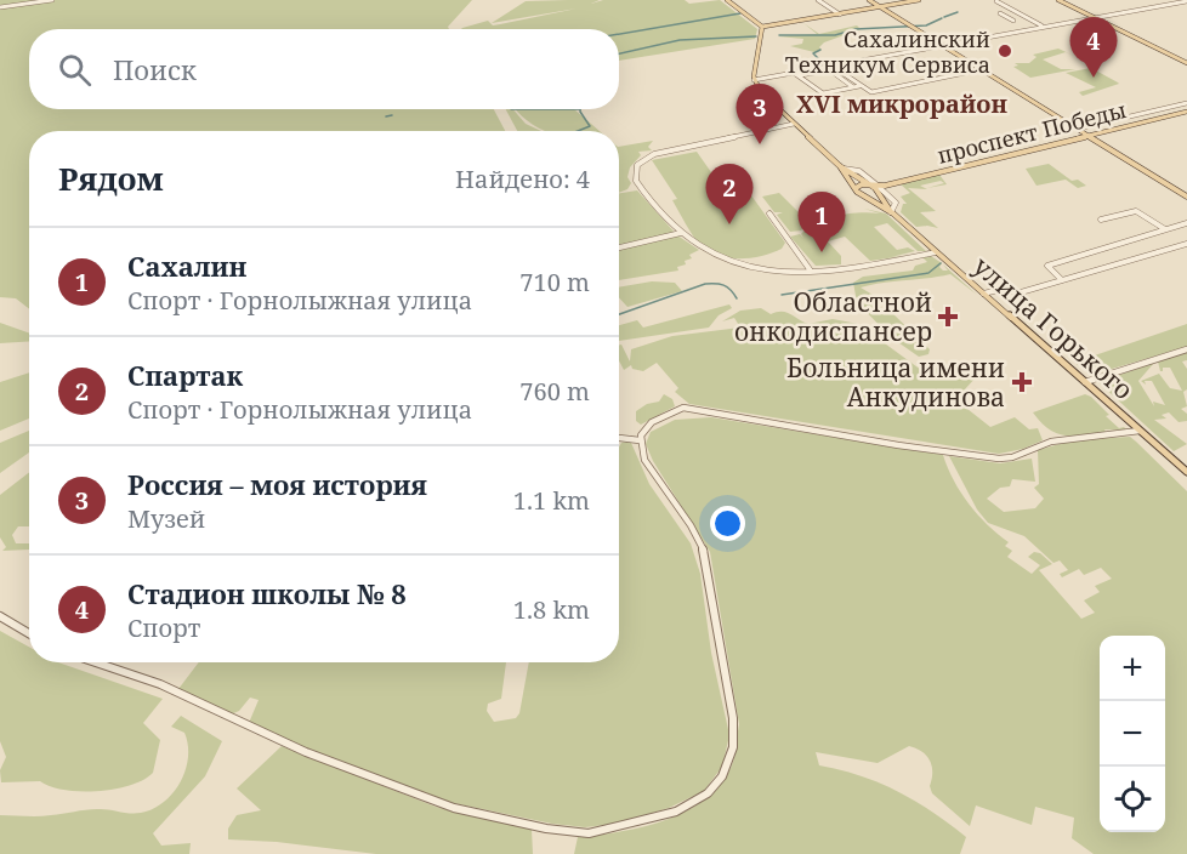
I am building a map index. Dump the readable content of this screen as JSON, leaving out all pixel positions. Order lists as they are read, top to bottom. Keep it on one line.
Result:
{"streets":{"main road":["проспект Победы","улица Горького"]},"crossings":[["проспект Победы","улица Горького"]],"districts":["XVI микрорайон"],"places":{"other":["Сахалинский Техникум Сервиса"],"health":["Областной онкодиспансер","Больница имени Анкудинова"]},"page":{"pins":["4","3","2","1"],"search":"Поиск","heading":["Рядом","Найдено: 4"],"list":[{"mark":"1","name":"Сахалин","note":"Спорт · Горнолыжная улица","value":"710 m"},{"mark":"2","name":"Спартак","note":"Спорт · Горнолыжная улица","value":"760 m"},{"mark":"3","name":"Россия – моя история","note":"Музей","value":"1.1 km"},{"mark":"4","name":"Стадион школы № 8","note":"Спорт","value":"1.8 km"}],"map_buttons":["+","−"]}}
